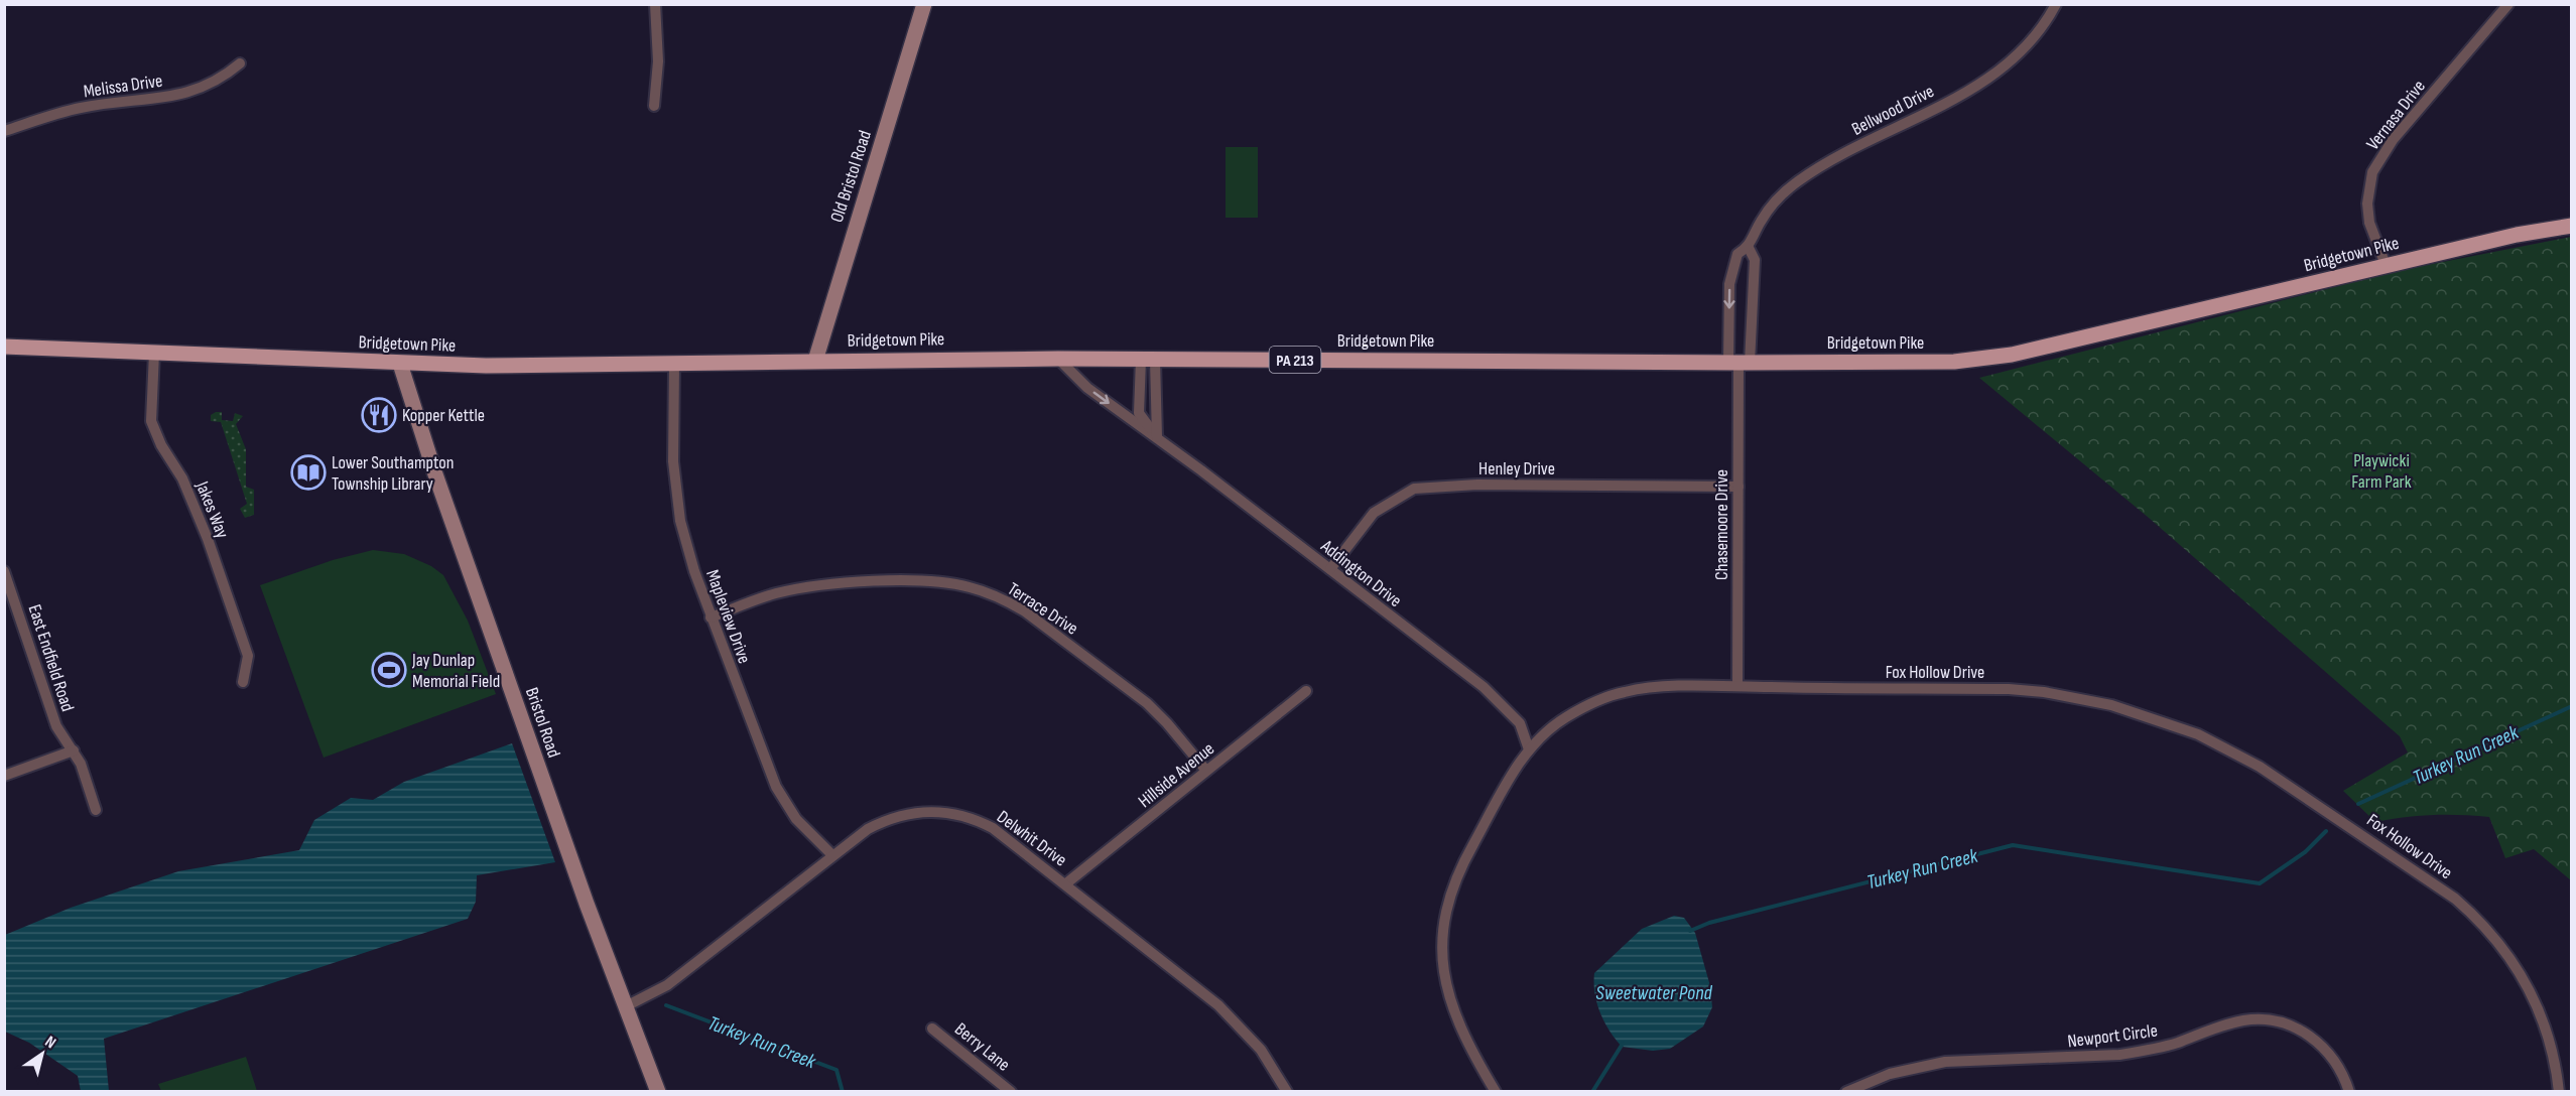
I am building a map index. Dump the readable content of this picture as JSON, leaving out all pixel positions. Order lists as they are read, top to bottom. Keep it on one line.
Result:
{"streets":{"main road":["Old Bristol Road","Bridgetown Pike","PA 213","Bristol Road"],"street":["Melissa Drive","Bellwood Drive","Vernasa Drive","Henley Drive","Jakes Way","Chasemoore Drive","Addington Drive","Terrace Drive","Mapleview Drive","East Endfield Road","Fox Hollow Drive","Hillside Avenue","Delwhit Drive","Newport Circle","Berry Lane"]},"crossings":[["Bellwood Drive","Bridgetown Pike"],["Bellwood Drive","Chasemoore Drive"],["Vernasa Drive","Bridgetown Pike"],["Old Bristol Road","Bridgetown Pike"],["Bridgetown Pike","Jakes Way"],["Bridgetown Pike","Chasemoore Drive"],["Bridgetown Pike","Addington Drive"],["Bridgetown Pike","Mapleview Drive"],["Bridgetown Pike","Bristol Road"],["Henley Drive","Chasemoore Drive"],["Henley Drive","Addington Drive"],["Chasemoore Drive","Fox Hollow Drive"],["Addington Drive","Fox Hollow Drive"],["Terrace Drive","Mapleview Drive"],["Terrace Drive","Hillside Avenue"],["Mapleview Drive","Delwhit Drive"],["Bristol Road","Delwhit Drive"],["Hillside Avenue","Delwhit Drive"]],"water":["Turkey Run Creek","Sweetwater Pond"],"parks":["Playwicki Farm Park"],"places":{"restaurant":["Kopper Kettle"],"library":["Lower Southampton Township Library"],"sports":["Jay Dunlap Memorial Field"]},"north":"top right"}
